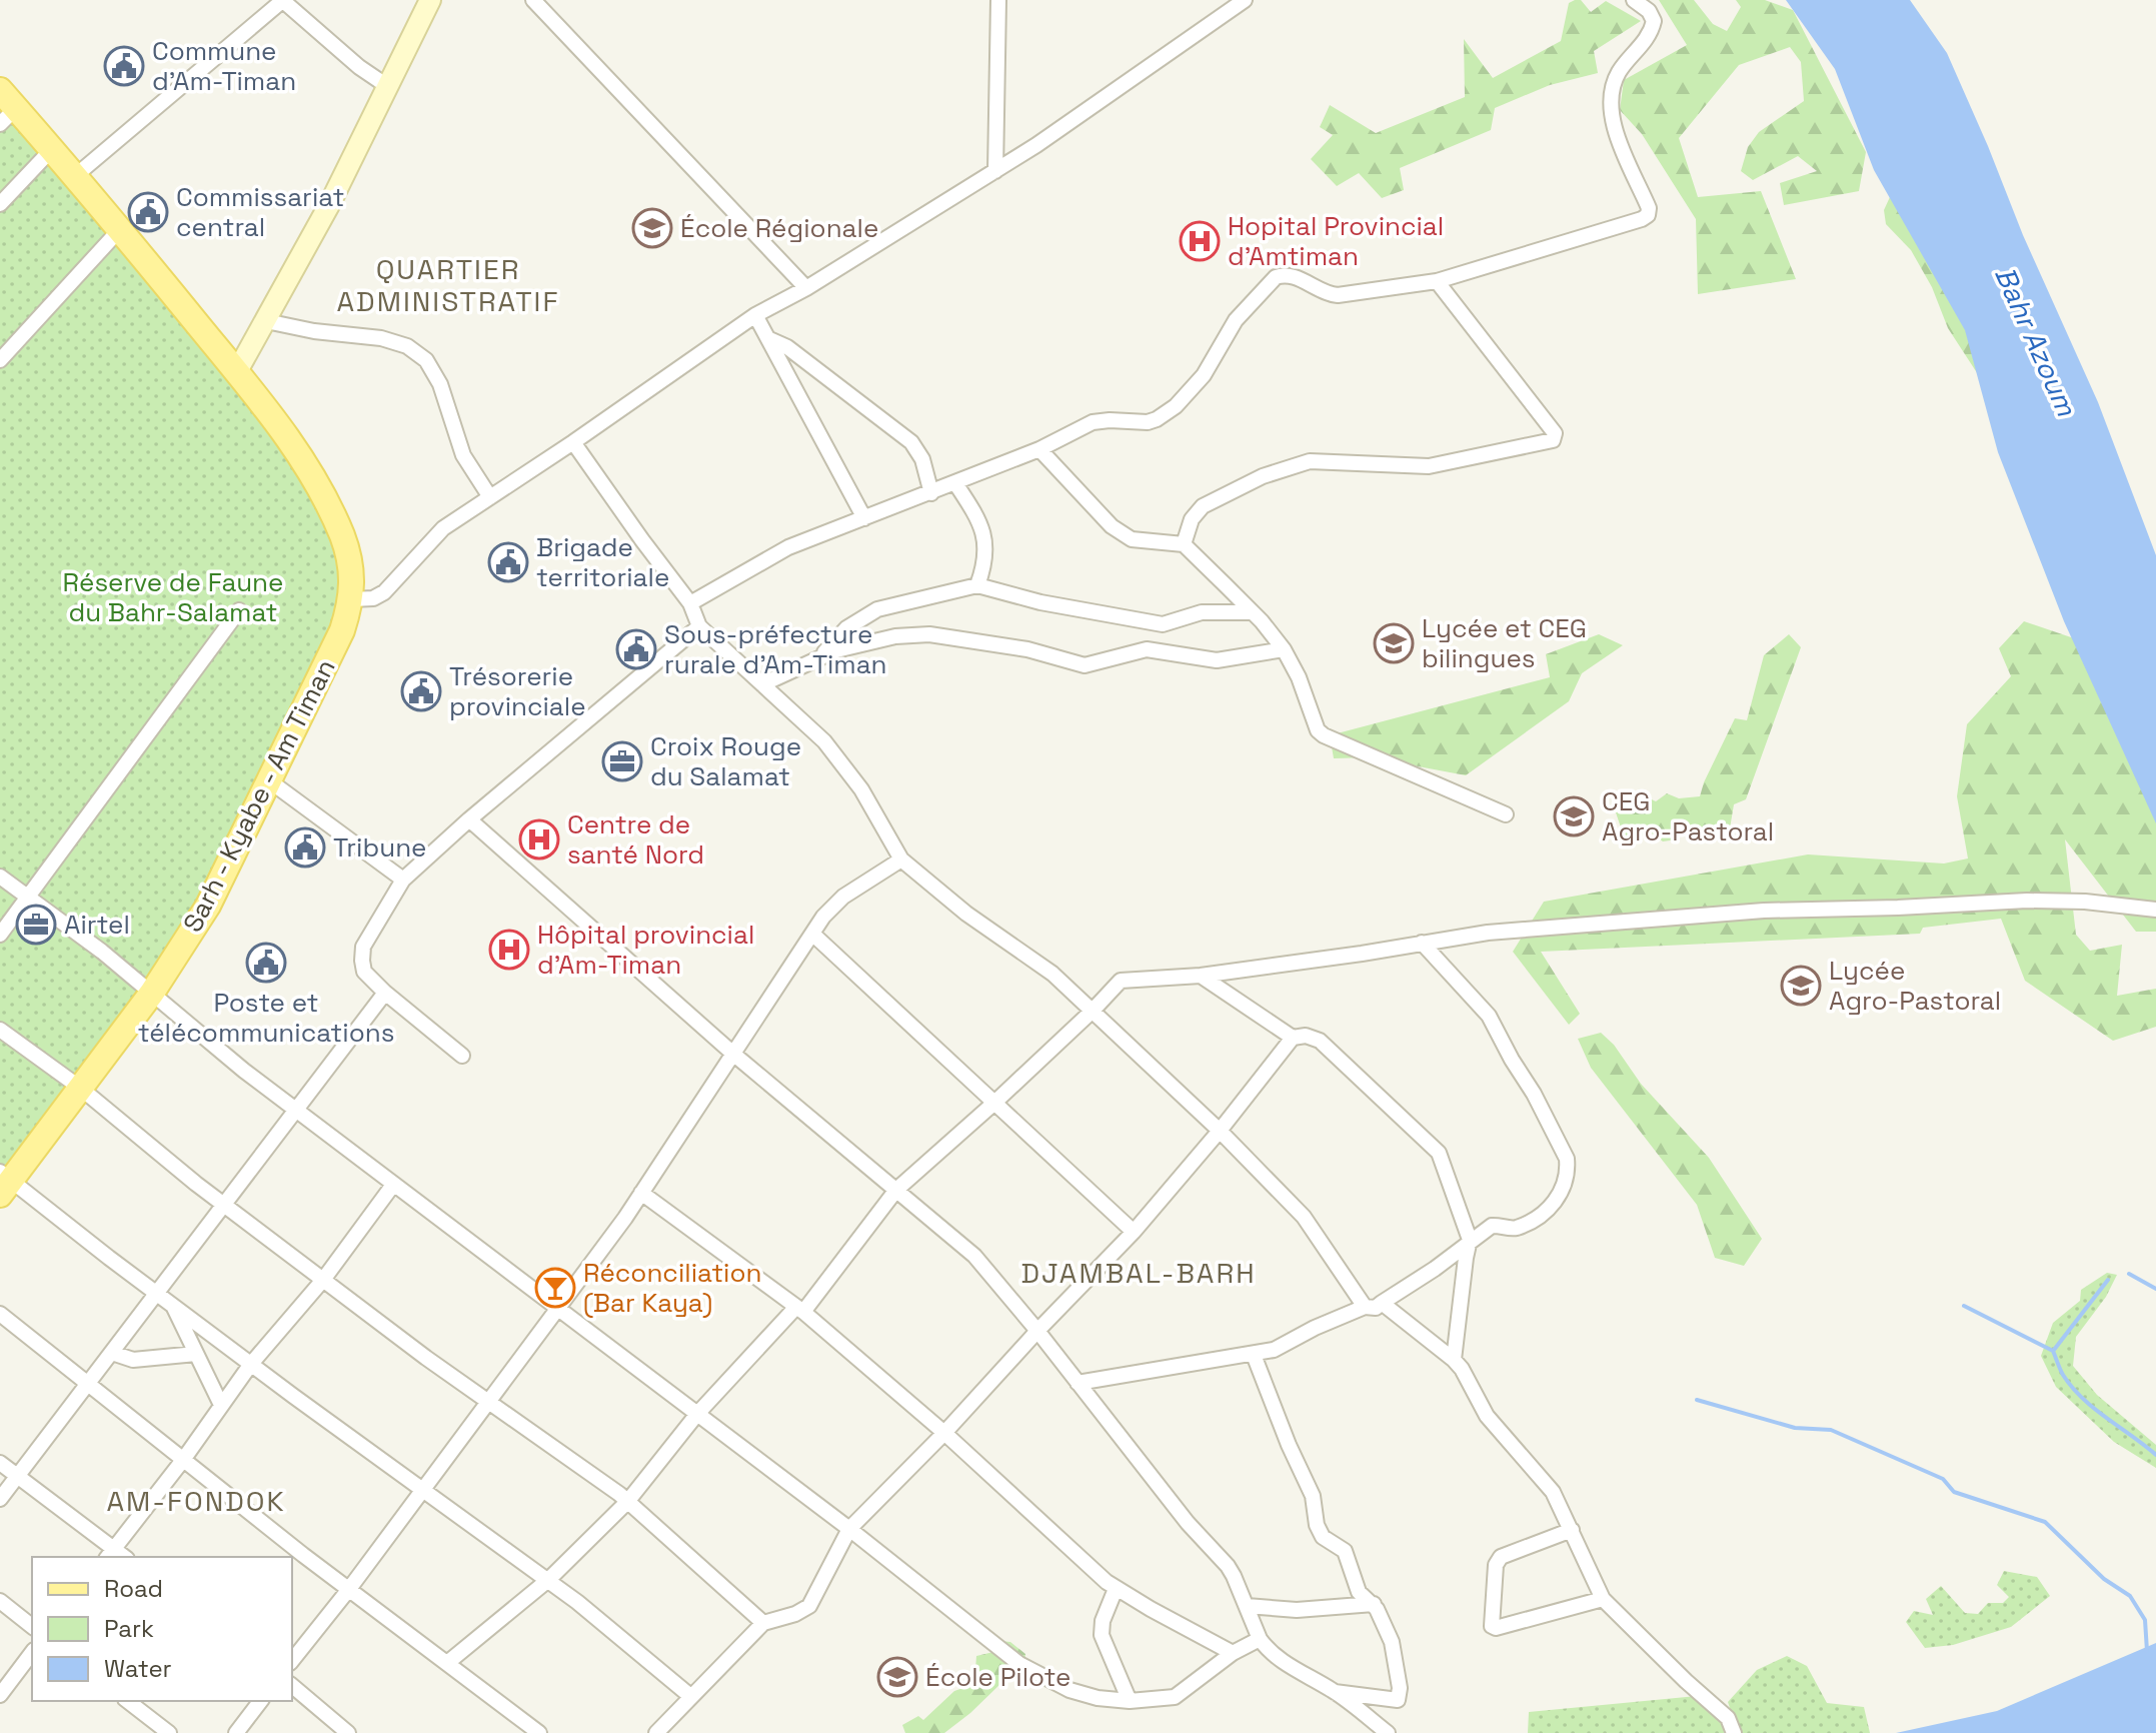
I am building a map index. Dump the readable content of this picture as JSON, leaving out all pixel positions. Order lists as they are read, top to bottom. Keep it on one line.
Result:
{"streets":{"main road":["Sarh - Kyabe - Am Timan"]},"districts":["QUARTIER ADMINISTRATIF","DJAMBAL-BARH","AM-FONDOK"],"water":["Bahr Azoum"],"parks":["Réserve de Faune du Bahr-Salamat"],"places":{"public building":["Commune d'Am-Timan","Commissariat central","Brigade territoriale","Sous-préfecture rurale d'Am-Timan","Trésorerie provinciale","Tribune","Poste et télécommunications"],"school or university":["École Régionale","Lycée et CEG bilingues","CEG Agro-Pastoral","Lycée Agro-Pastoral","École Pilote"],"hospital":["Hopital Provincial d'Amtiman","Centre de santé Nord","Hôpital provincial d'Am-Timan"],"office":["Croix Rouge du Salamat","Airtel"],"bar":["Réconciliation (Bar Kaya)"]},"legend":["Road","Park","Water"]}
